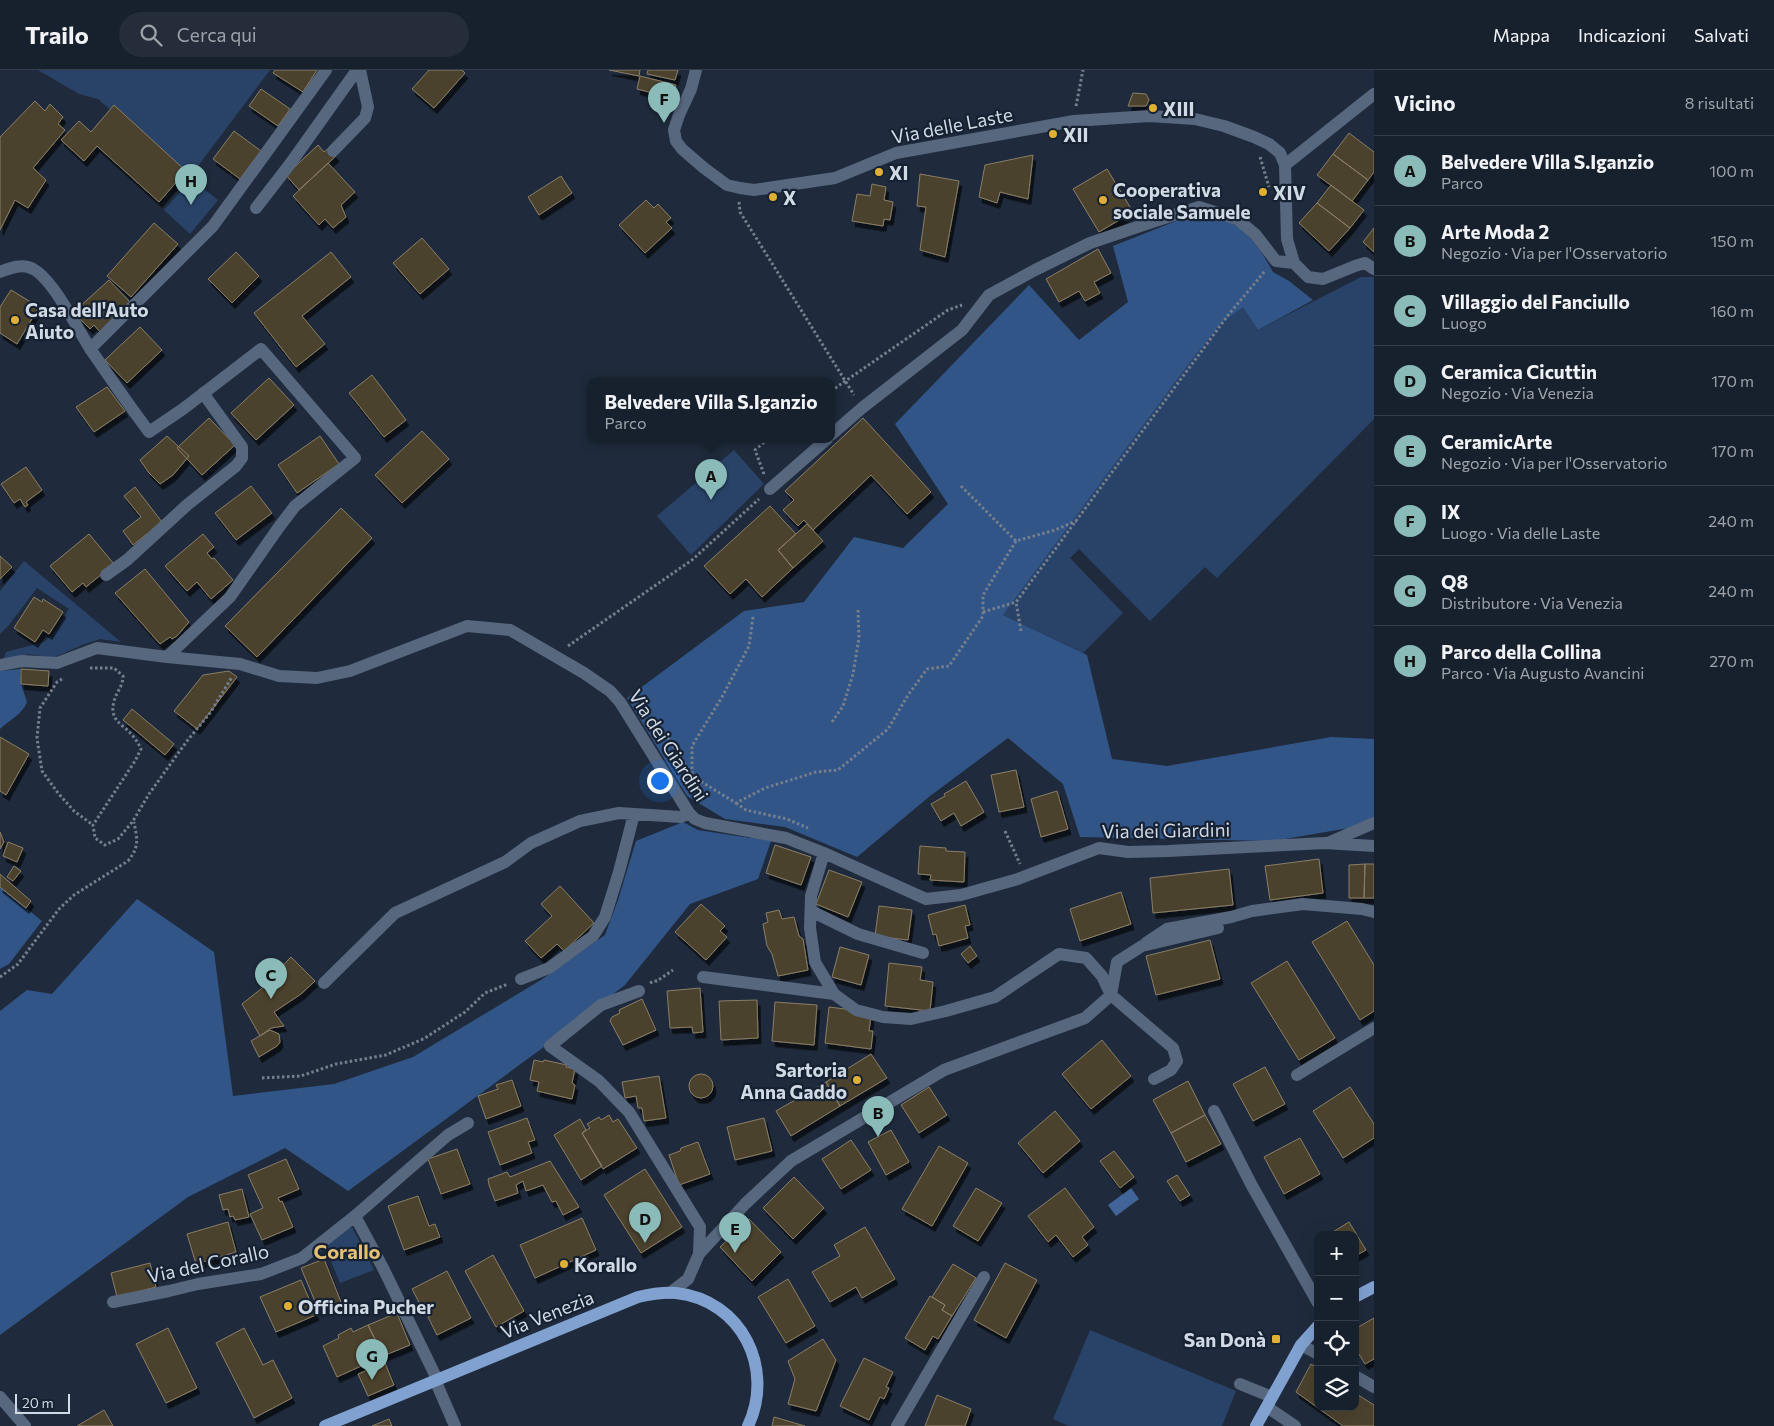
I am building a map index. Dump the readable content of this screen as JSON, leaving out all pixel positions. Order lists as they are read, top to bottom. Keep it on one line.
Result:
{"streets":{"main road":["Via Venezia"],"street":["Via delle Laste","Via dei Giardini","Via del Corallo"]},"districts":["Corallo"],"places":{"other":["XIII","XII","XI","XIV","X","Cooperativa sociale Samuele","Casa dell'Auto Aiuto","Sartoria Anna Gaddo","Korallo","Officina Pucher"],"transit":["San Donà"]},"scale_bar":"20 m","page":{"header":"Trailo","search":"Cerca qui","nav":["Mappa","Indicazioni","Salvati"],"heading":["Vicino","8 risultati"],"pins":["F","H","A","C","B","D","E","G"],"list":[{"mark":"A","name":"Belvedere Villa S.Iganzio","note":"Parco","value":"100 m"},{"mark":"B","name":"Arte Moda 2","note":"Negozio · Via per l'Osservatorio","value":"150 m"},{"mark":"C","name":"Villaggio del Fanciullo","note":"Luogo","value":"160 m"},{"mark":"D","name":"Ceramica Cicuttin","note":"Negozio · Via Venezia","value":"170 m"},{"mark":"E","name":"CeramicArte","note":"Negozio · Via per l'Osservatorio","value":"170 m"},{"mark":"F","name":"IX","note":"Luogo · Via delle Laste","value":"240 m"},{"mark":"G","name":"Q8","note":"Distributore · Via Venezia","value":"240 m"},{"mark":"H","name":"Parco della Collina","note":"Parco · Via Augusto Avancini","value":"270 m"}],"popup":["Belvedere Villa S.Iganzio","Parco"],"map_buttons":["+","−"],"scale":"20 m"}}
